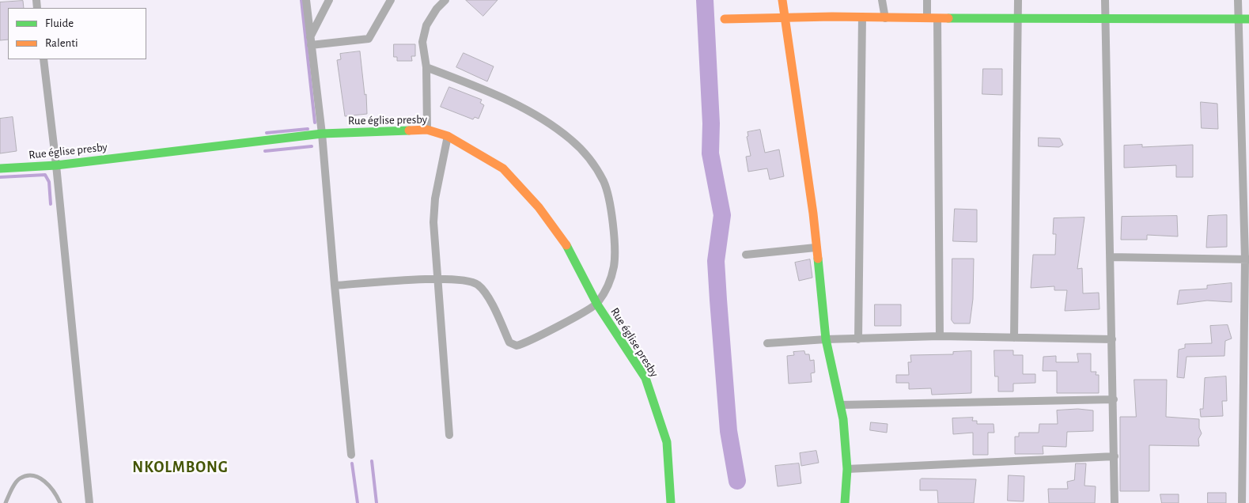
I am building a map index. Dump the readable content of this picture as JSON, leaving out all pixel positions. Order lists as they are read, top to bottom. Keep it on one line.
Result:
{"streets":{"street":["Rue église presby"]},"districts":["NKOLMBONG"],"legend":["Fluide","Ralenti"]}
